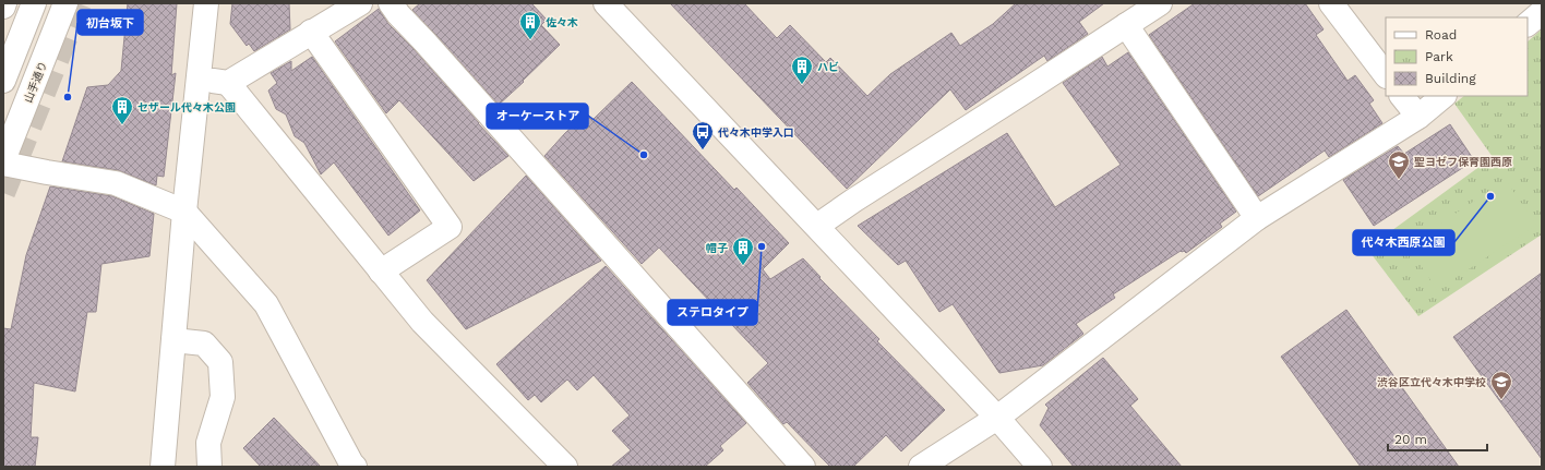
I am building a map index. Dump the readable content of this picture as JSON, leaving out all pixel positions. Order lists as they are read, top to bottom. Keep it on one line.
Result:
{"streets":{"main road":["山手通り"]},"places":{"building":["佐々木","ハビ","セザール代々木公園","帽子"],"other":["初台坂下","オーケーストア","代々木西原公園","ステロタイプ"],"bus stop":["代々木中学入口"],"school or university":["聖ヨゼフ保育園西原","渋谷区立代々木中学校"]},"legend":["Road","Park","Building"],"scale_bar":"20 m"}
